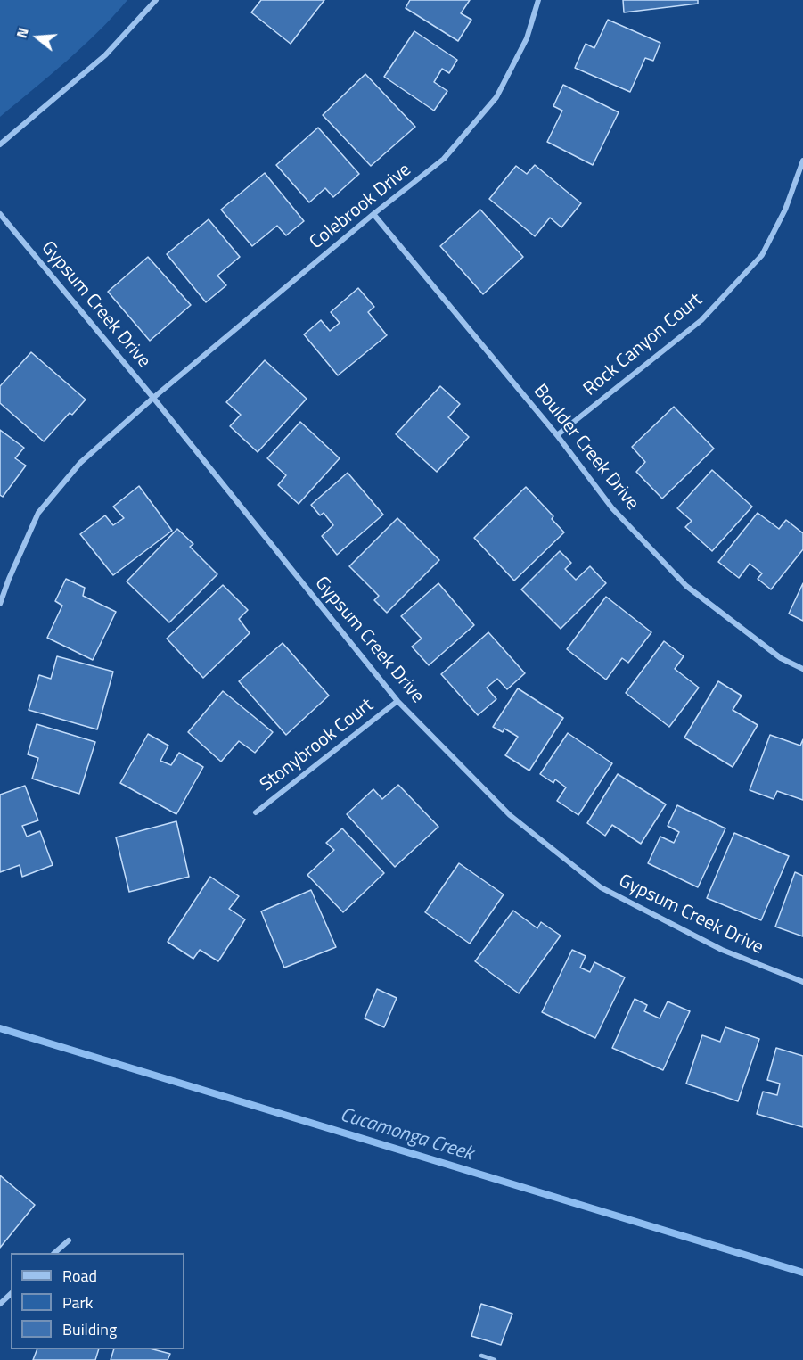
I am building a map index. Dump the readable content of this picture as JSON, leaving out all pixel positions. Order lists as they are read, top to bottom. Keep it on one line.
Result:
{"streets":{"street":["Colebrook Drive","Gypsum Creek Drive","Rock Canyon Court","Boulder Creek Drive","Stonybrook Court"]},"crossings":[["Colebrook Drive","Gypsum Creek Drive"],["Colebrook Drive","Boulder Creek Drive"],["Gypsum Creek Drive","Stonybrook Court"],["Rock Canyon Court","Boulder Creek Drive"]],"water":["Cucamonga Creek"],"legend":["Road","Park","Building"],"north":"left"}
